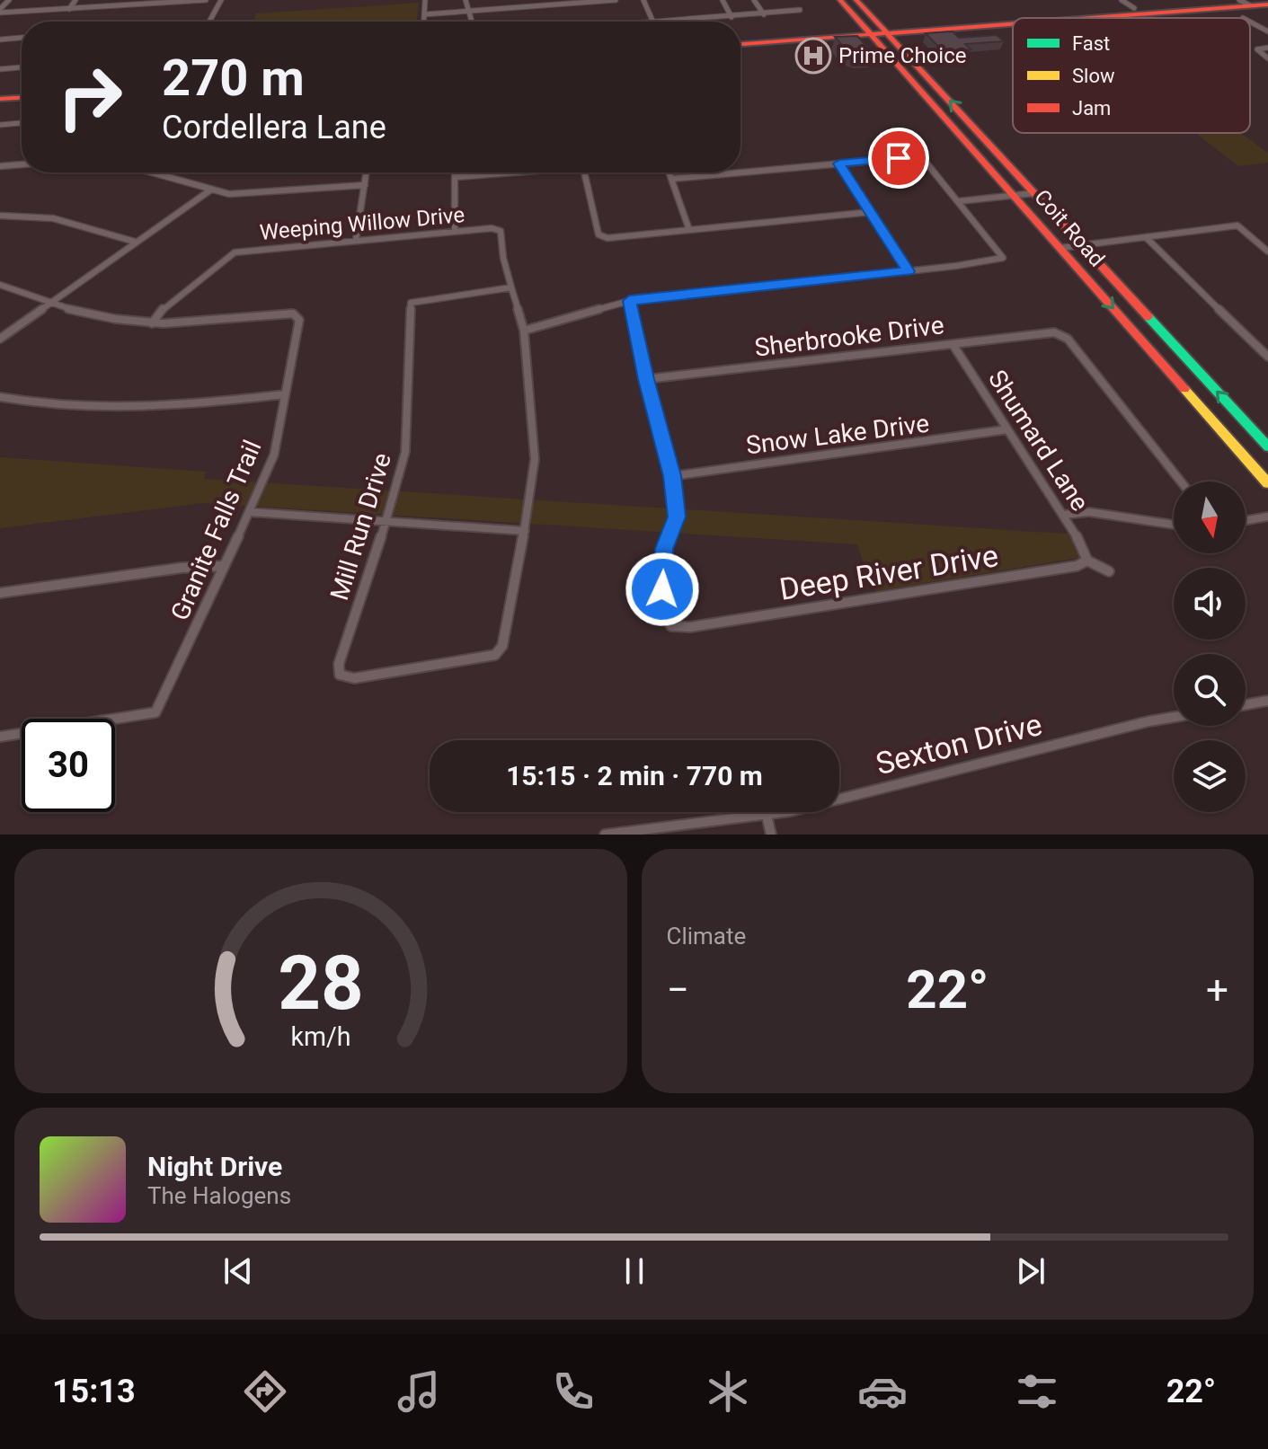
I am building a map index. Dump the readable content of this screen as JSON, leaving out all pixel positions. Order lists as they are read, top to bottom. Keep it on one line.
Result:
{"streets":{"main road":["Coit Road"],"street":["Weeping Willow Drive","Sherbrooke Drive","Snow Lake Drive","Shumard Lane","Mill Run Drive","Granite Falls Trail","Deep River Drive","Sexton Drive"]},"crossings":[["Weeping Willow Drive","Mill Run Drive"],["Weeping Willow Drive","Granite Falls Trail"],["Sherbrooke Drive","Shumard Lane"],["Snow Lake Drive","Shumard Lane"],["Snow Lake Drive","Deep River Drive"],["Shumard Lane","Deep River Drive"]],"places":{"hospital":["Prime Choice"]},"legend":["Fast","Slow","Jam"],"north":"bottom","page":{"turn":["270 m","Cordellera Lane"],"limit":"30","trip":"15:15 · 2 min · 770 m","tile":"Climate","heat":["−","22°","+"],"song":["Night Drive","The Halogens"],"tabs":["15:13","22°"],"gauge":["28","km/h"]}}
